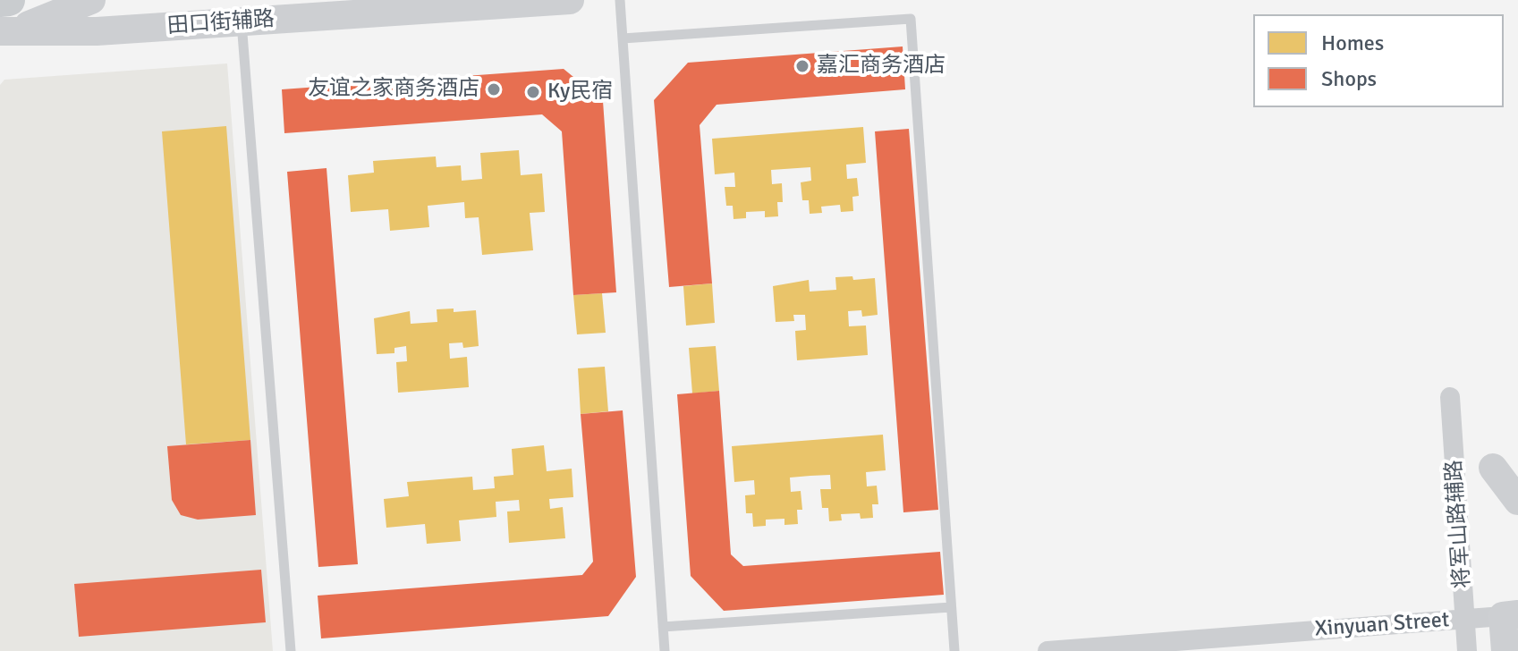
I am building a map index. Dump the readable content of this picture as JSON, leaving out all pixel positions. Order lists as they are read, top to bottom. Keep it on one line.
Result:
{"streets":{"street":["田口街辅路","将军山路辅路","Xinyuan Street"]},"crossings":[["将军山路辅路","Xinyuan Street"]],"places":["嘉汇商务酒店","友谊之家商务酒店","Ky民宿"],"legend":["Homes","Shops"]}
